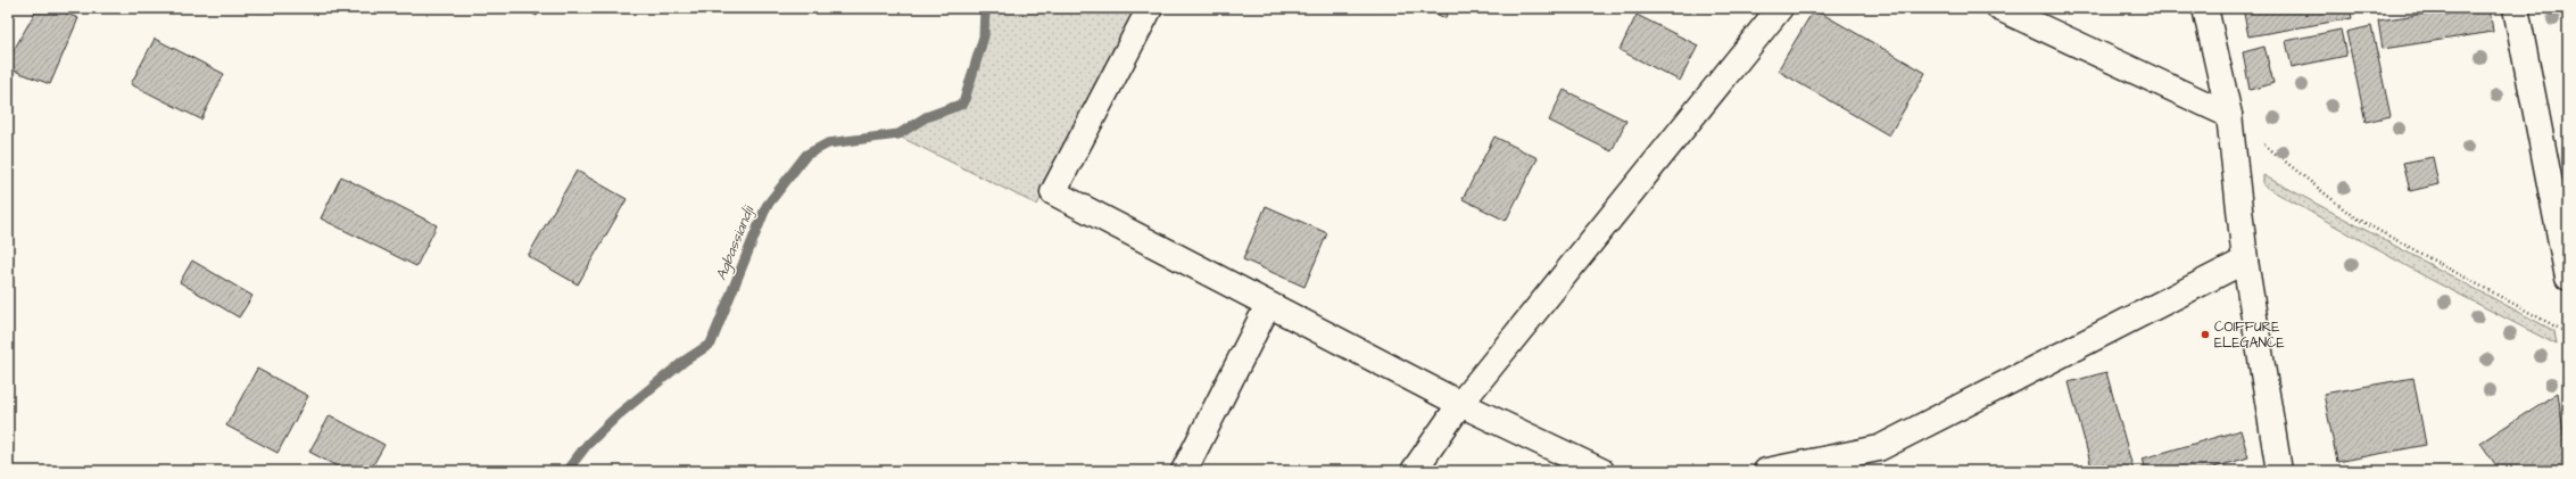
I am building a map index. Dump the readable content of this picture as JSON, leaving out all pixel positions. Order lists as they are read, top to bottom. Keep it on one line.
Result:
{"water":["Agbassiandji"],"places":["COIFFURE ELEGANCE"]}
